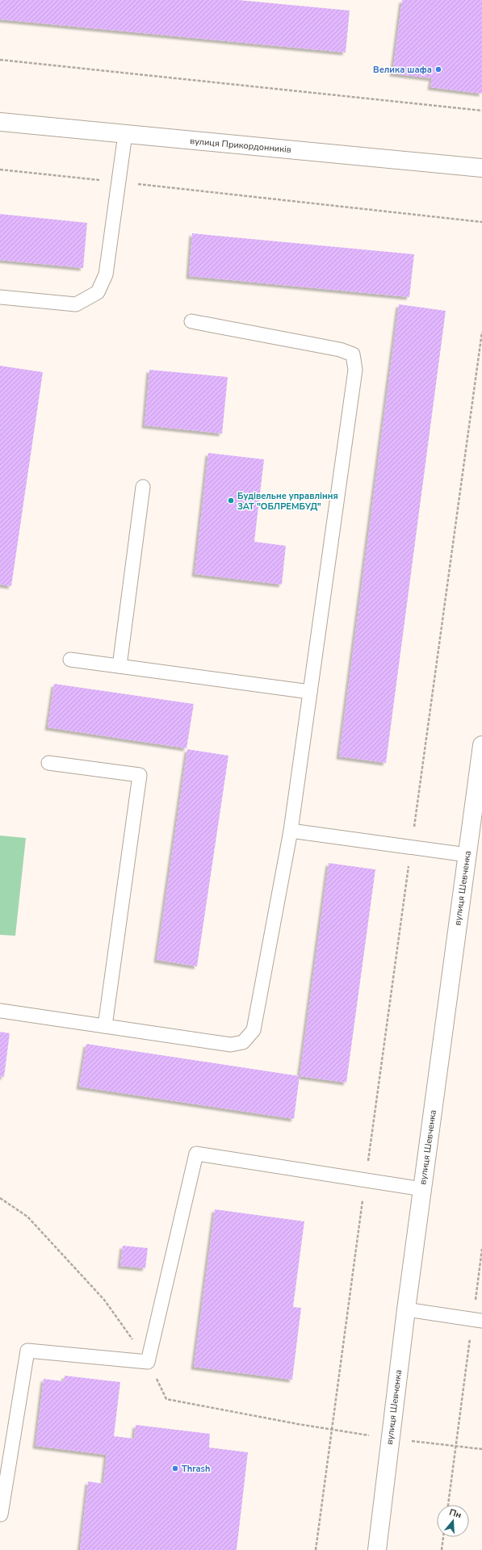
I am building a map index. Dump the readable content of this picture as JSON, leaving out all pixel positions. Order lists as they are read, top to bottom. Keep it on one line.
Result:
{"streets":{"street":["вулиця Прикордонників","вулиця Шевченка"]},"places":["Велика шафа","Будівельне управління ЗАТ \"ОБЛРЕМБУД\"","Thrash"],"north":"top"}
